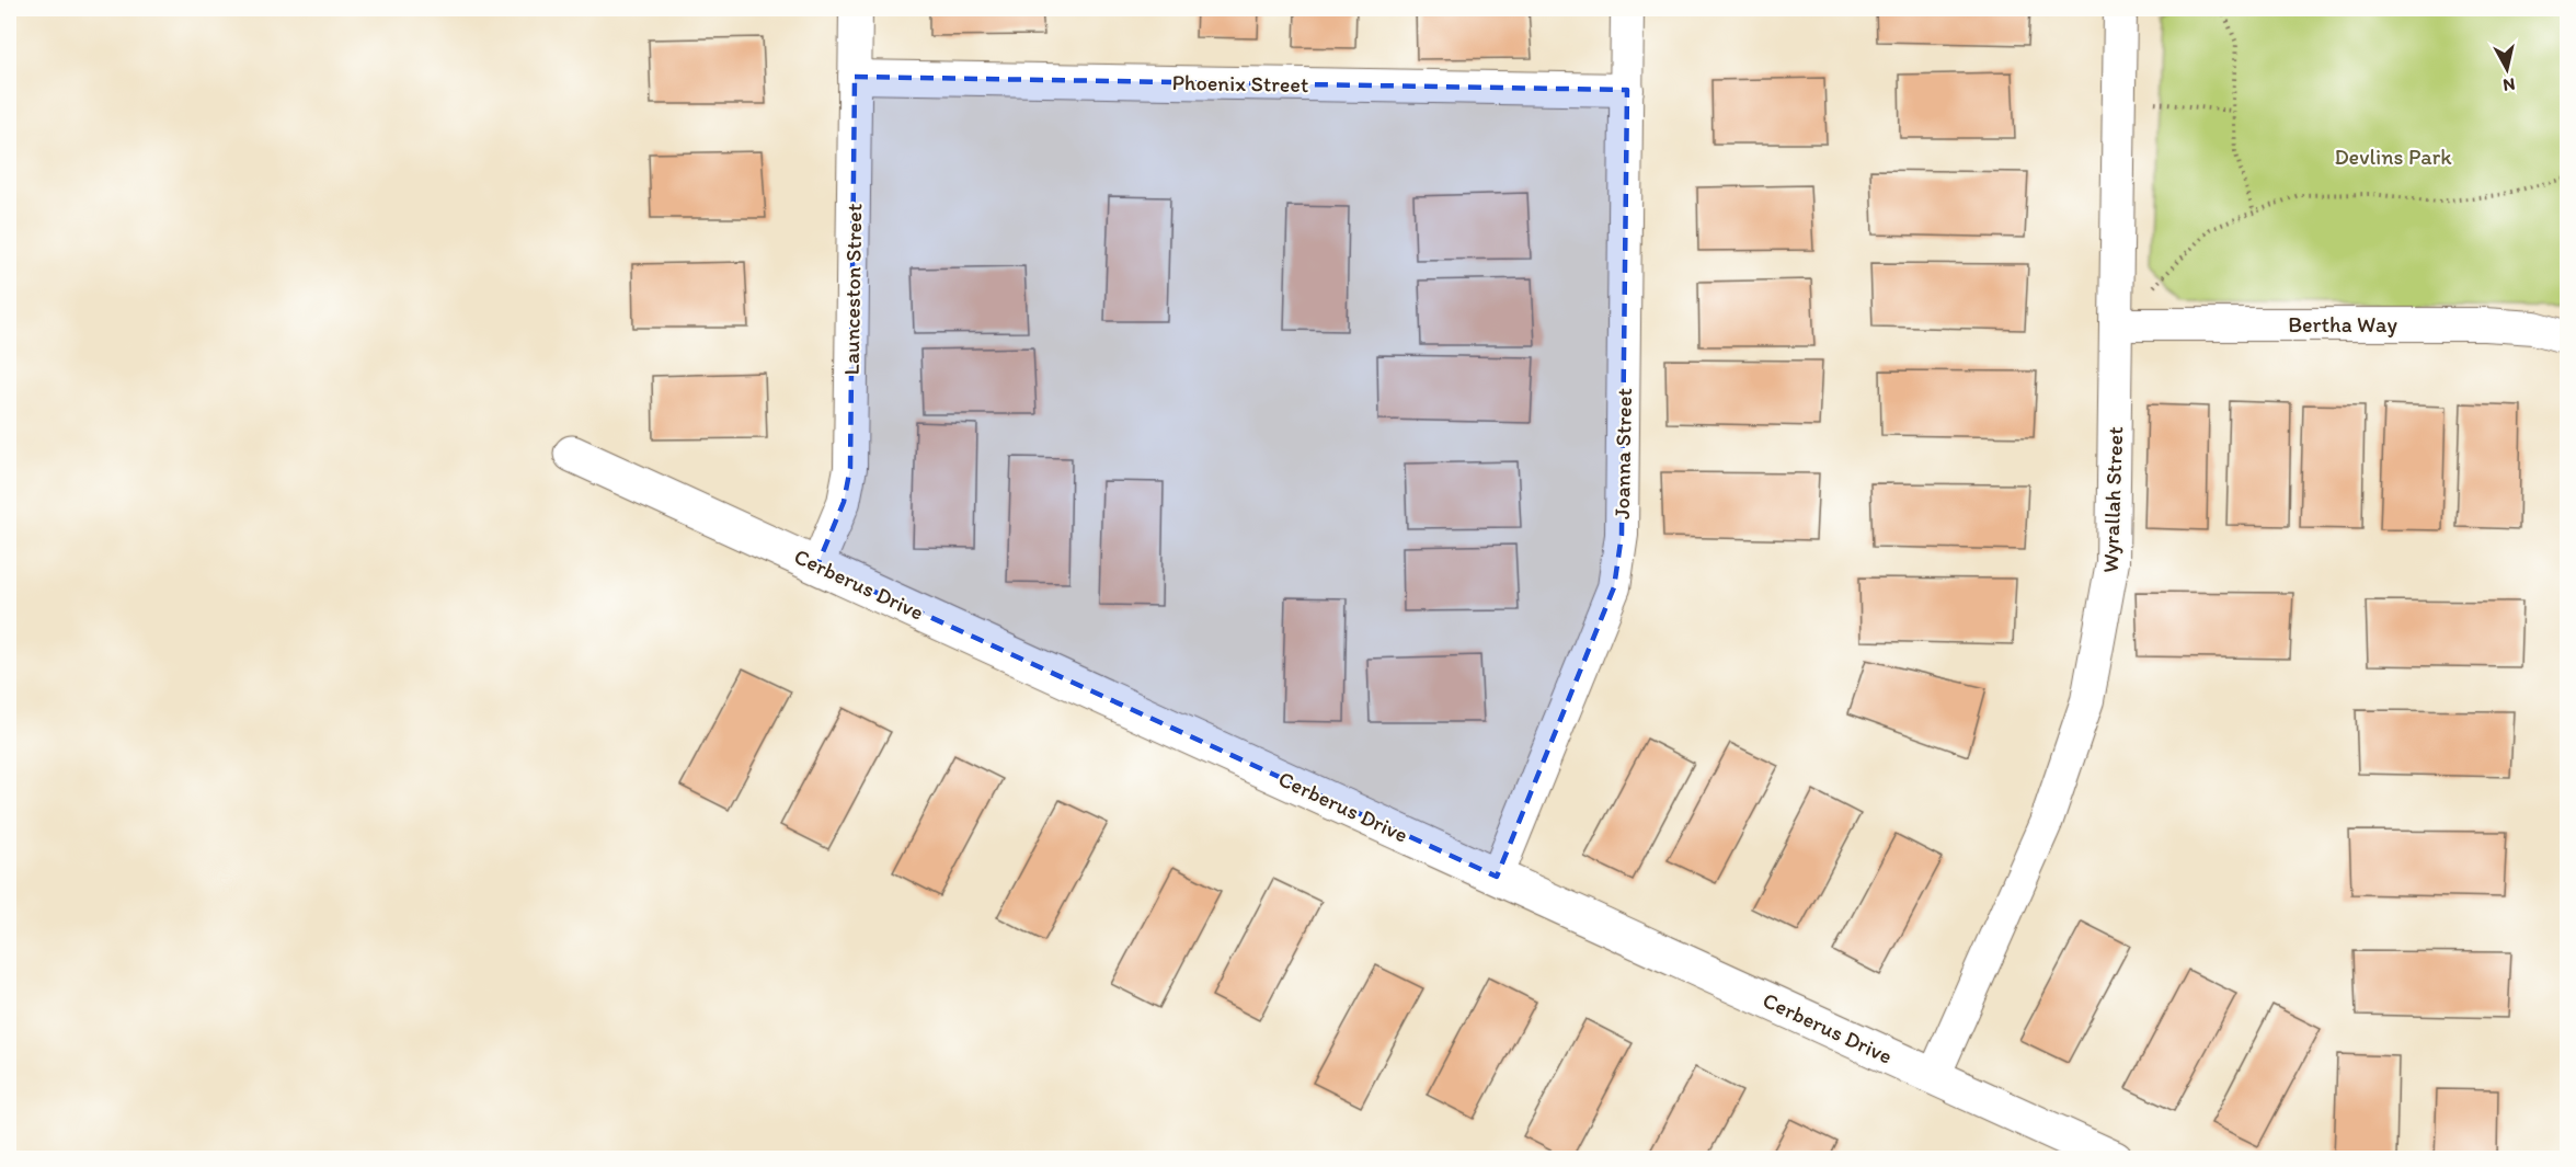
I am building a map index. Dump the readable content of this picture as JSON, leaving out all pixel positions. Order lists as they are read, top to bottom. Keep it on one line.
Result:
{"streets":{"street":["Phoenix Street","Launceston Street","Bertha Way","Joanna Street","Wyrallah Street","Cerberus Drive"]},"crossings":[["Phoenix Street","Launceston Street"],["Phoenix Street","Joanna Street"],["Launceston Street","Cerberus Drive"],["Bertha Way","Wyrallah Street"],["Joanna Street","Cerberus Drive"],["Wyrallah Street","Cerberus Drive"]],"parks":["Devlins Park"],"north":"bottom"}
